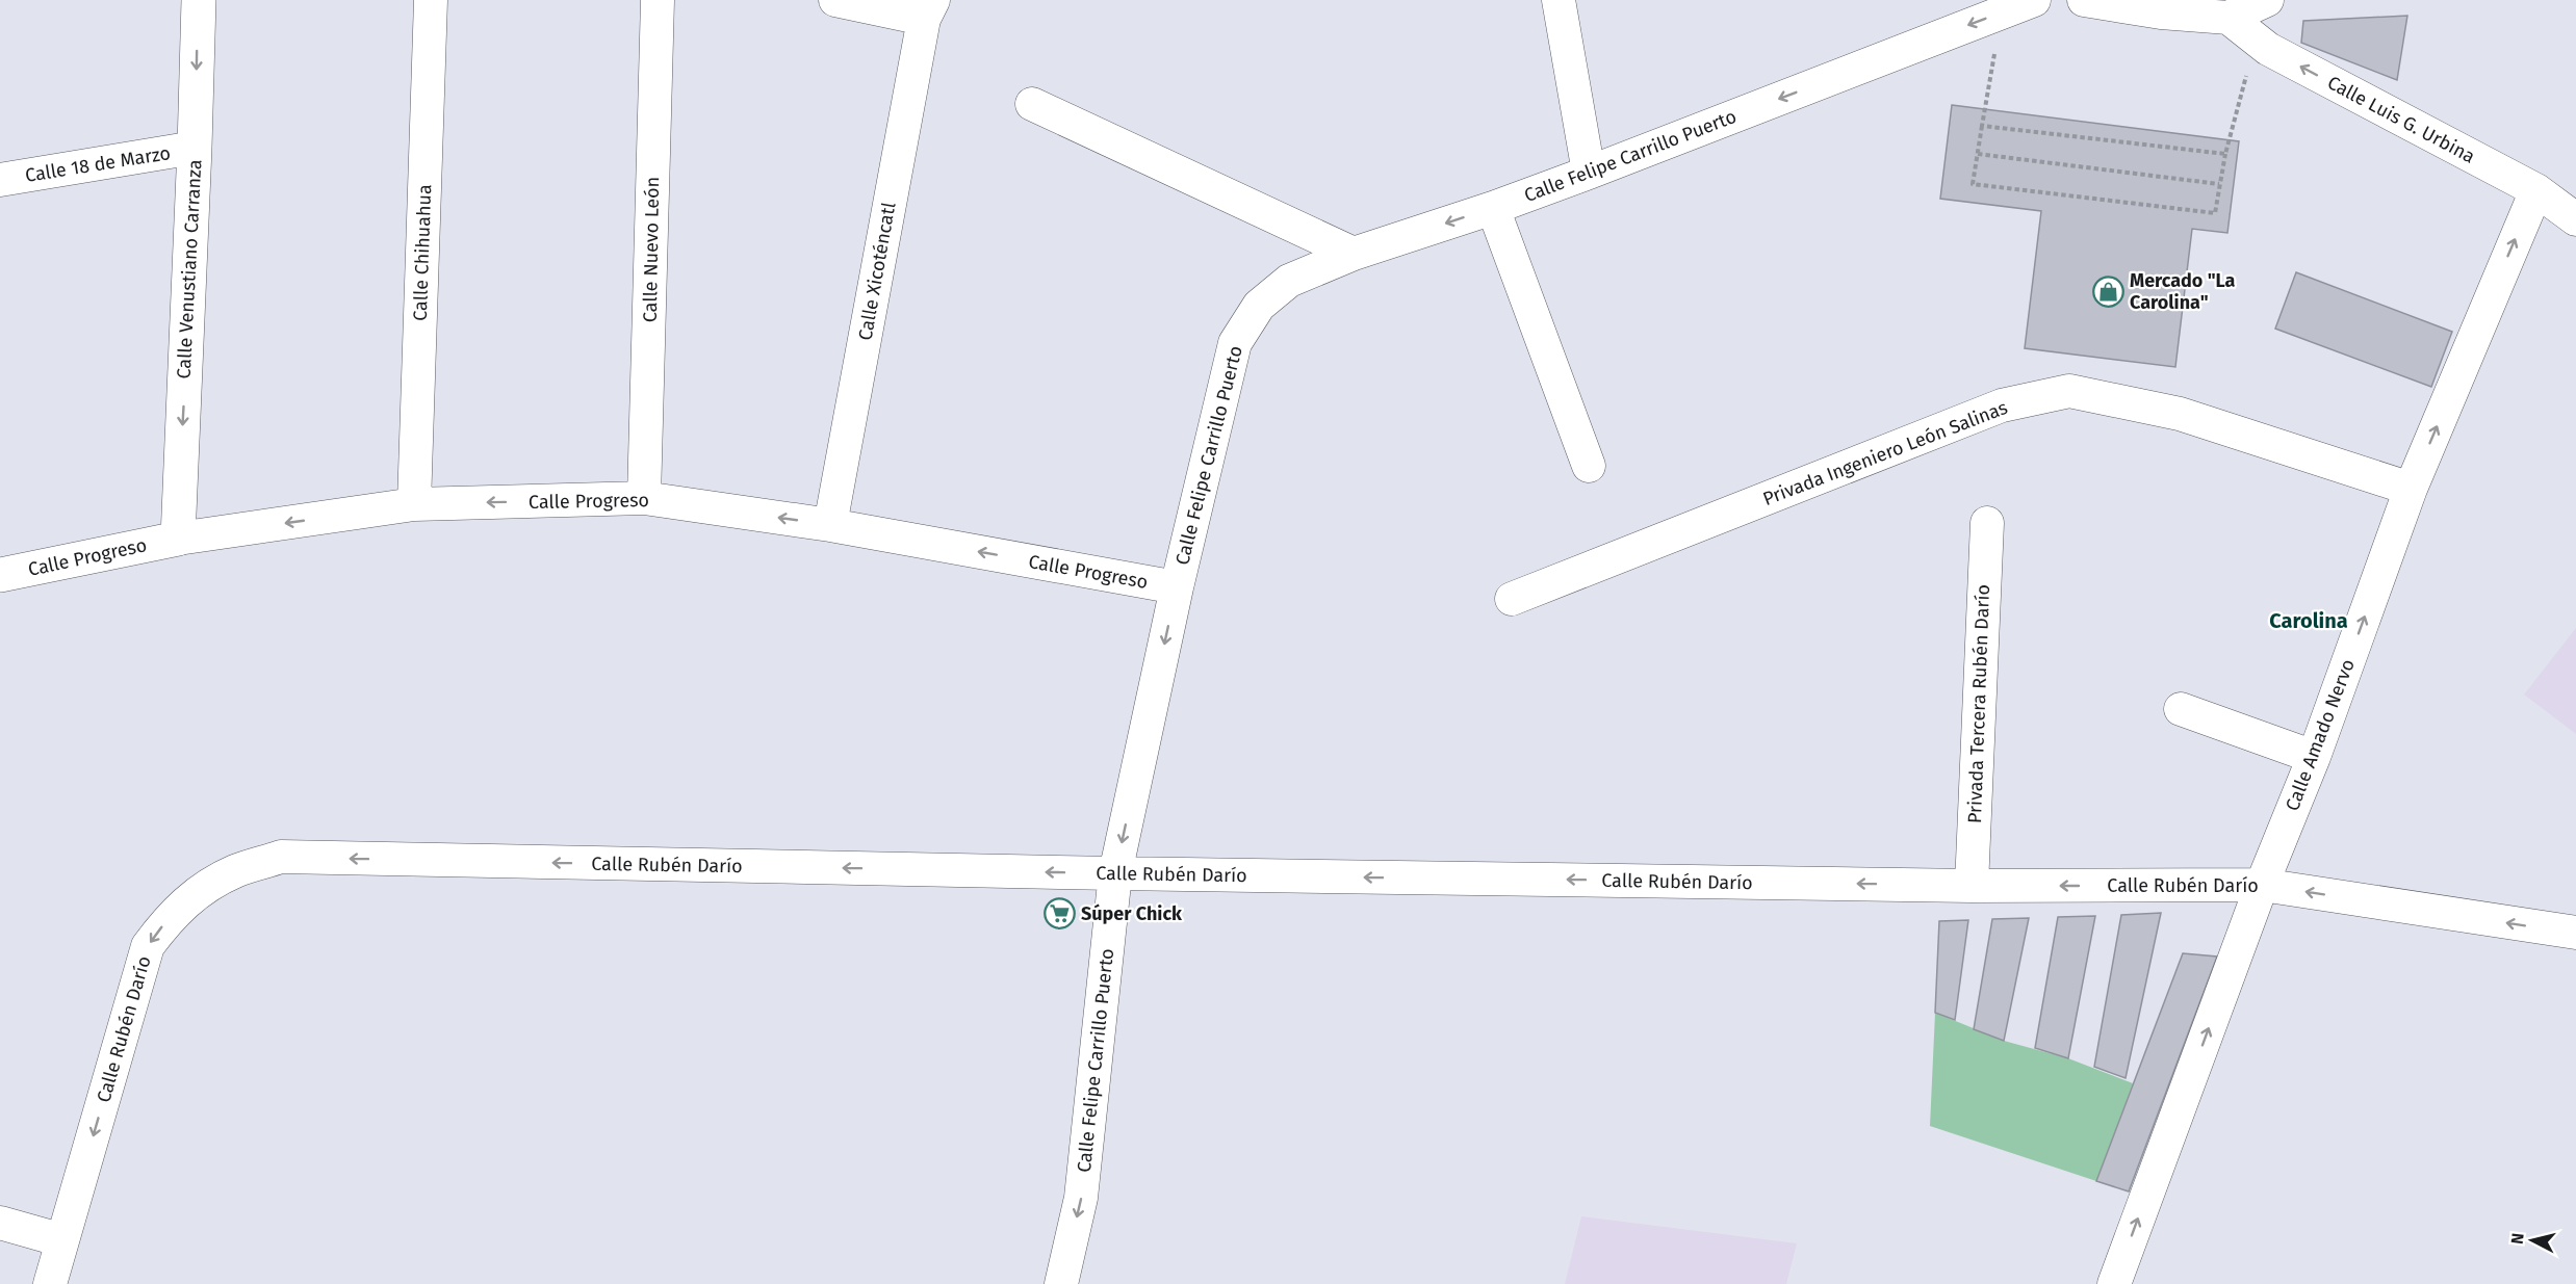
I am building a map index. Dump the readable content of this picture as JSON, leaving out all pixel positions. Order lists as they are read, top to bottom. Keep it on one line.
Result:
{"streets":{"main road":["Calle Venustiano Carranza","Calle Progreso"],"street":["Calle Luis G. Urbina","Calle Felipe Carrillo Puerto","Calle 18 de Marzo","Calle Nuevo León","Calle Chihuahua","Calle Xicoténcatl","Privada Ingeniero León Salinas","Privada Tercera Rubén Darío","Calle Amado Nervo","Calle Rubén Darío"]},"crossings":[["Calle Luis G. Urbina","Calle Amado Nervo"],["Calle Felipe Carrillo Puerto","Calle Progreso"],["Calle Felipe Carrillo Puerto","Calle Rubén Darío"],["Calle 18 de Marzo","Calle Venustiano Carranza"],["Calle Nuevo León","Calle Progreso"],["Calle Chihuahua","Calle Progreso"],["Calle Venustiano Carranza","Calle Progreso"],["Calle Xicoténcatl","Calle Progreso"],["Privada Ingeniero León Salinas","Calle Amado Nervo"],["Privada Tercera Rubén Darío","Calle Rubén Darío"],["Calle Amado Nervo","Calle Rubén Darío"]],"one_way":["Calle Luis G. Urbina","Calle Felipe Carrillo Puerto","Calle Venustiano Carranza","Calle Progreso","Calle Amado Nervo","Calle Rubén Darío"],"districts":["Carolina"],"places":{"shop":["Mercado \"La Carolina\""],"supermarket":["Súper Chick"]},"north":"left"}
